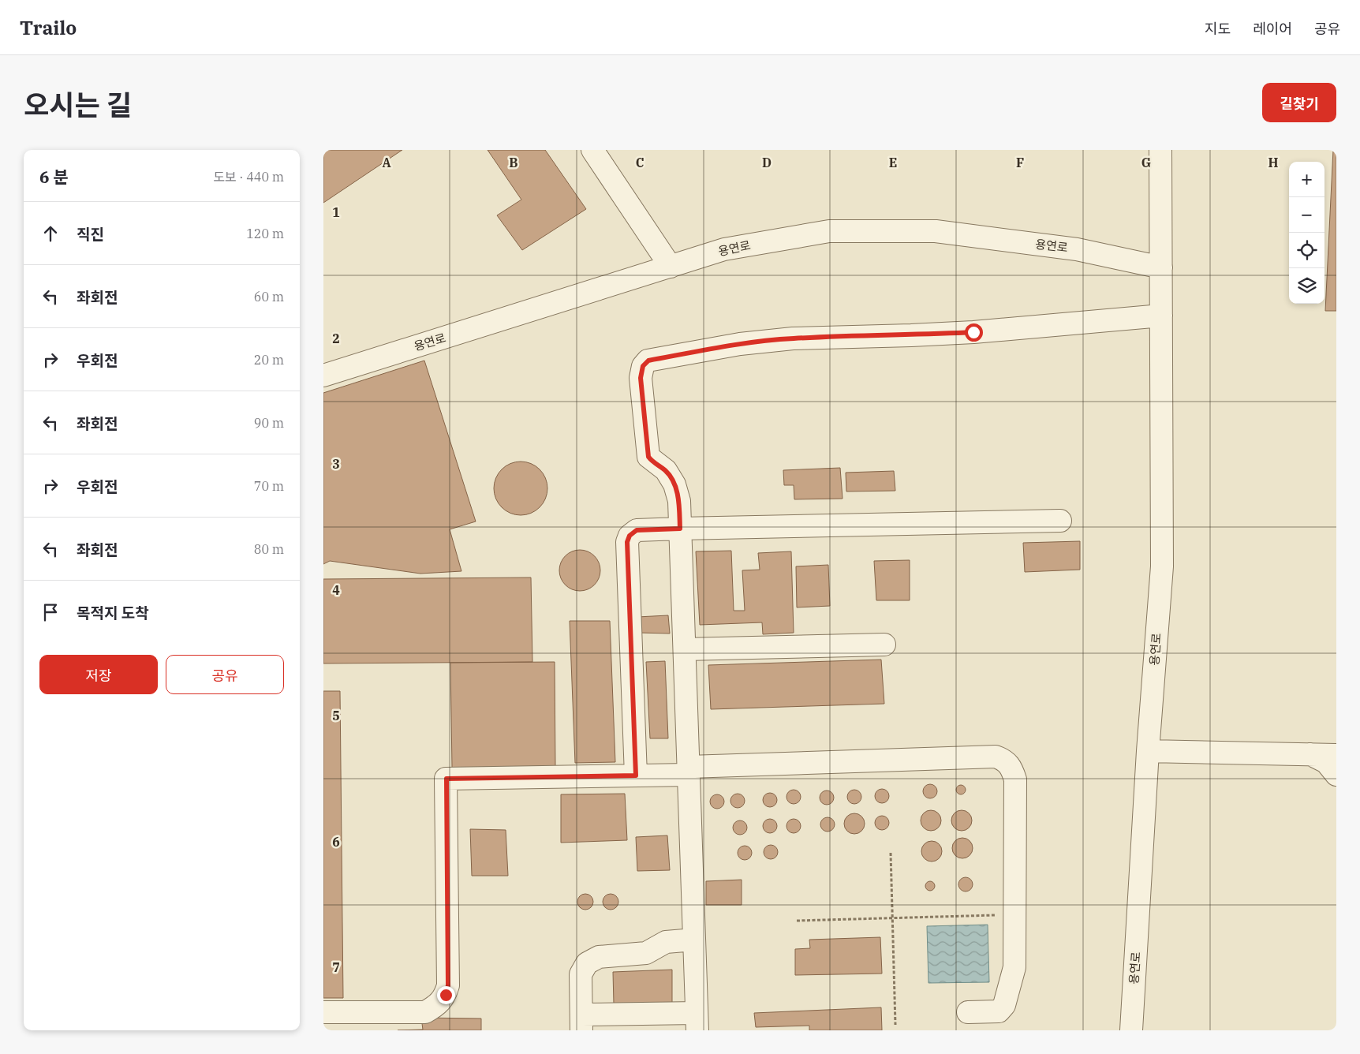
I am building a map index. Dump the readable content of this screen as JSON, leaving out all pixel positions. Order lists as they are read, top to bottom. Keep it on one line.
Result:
{"streets":{"street":["용연로"]},"page":{"header":"Trailo","nav":["지도","레이어","공유"],"title":"오시는 길","buttons":["길찾기",["저장","공유"]],"heading":["6 분","도보 · 440 m"],"map_buttons":["+","−"],"list":[["직진","120 m"],["좌회전","60 m"],["우회전","20 m"],["좌회전","90 m"],["우회전","70 m"],["좌회전","80 m"],"목적지 도착"]},"grid":{"columns":["A","B","C","D","E","F","G","H"],"rows":["1","2","3","4","5","6","7"]}}
